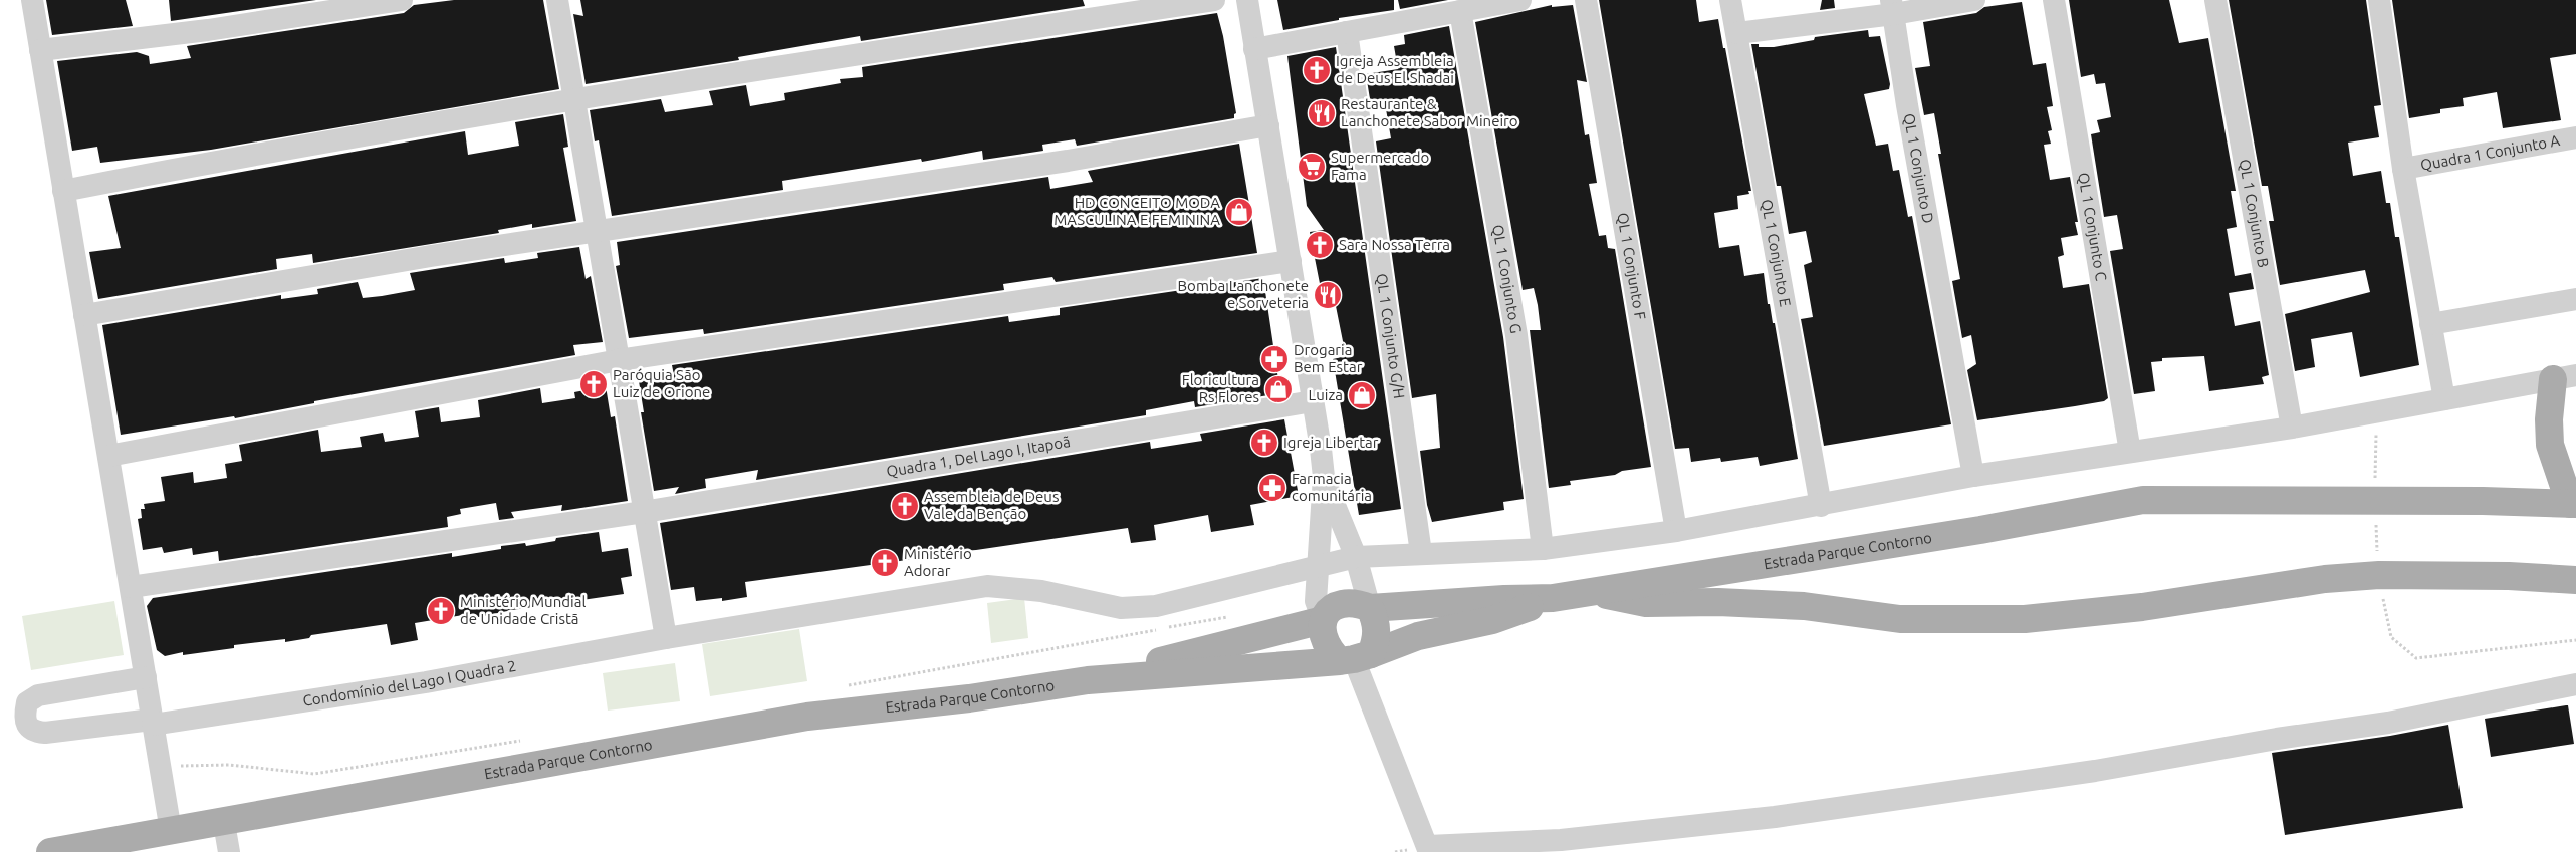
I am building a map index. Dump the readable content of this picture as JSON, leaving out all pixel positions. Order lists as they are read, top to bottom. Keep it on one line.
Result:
{"streets":{"main road":["Estrada Parque Contorno"],"street":["Quadra 1 Conjunto A","QL 1 Conjunto D","QL 1 Conjunto B","QL 1 Conjunto C","QL 1 Conjunto E","QL 1 Conjunto F","QL 1 Conjunto G","QL 1 Conjunto G/H","Quadra 1, Del Lago I, Itapoã","Condomínio del Lago I Quadra 2"]},"crossings":[["QL 1 Conjunto D","Condomínio del Lago I Quadra 2"],["QL 1 Conjunto B","Condomínio del Lago I Quadra 2"],["QL 1 Conjunto C","Condomínio del Lago I Quadra 2"],["QL 1 Conjunto E","Condomínio del Lago I Quadra 2"],["QL 1 Conjunto F","Condomínio del Lago I Quadra 2"],["QL 1 Conjunto G","Condomínio del Lago I Quadra 2"],["QL 1 Conjunto G/H","Condomínio del Lago I Quadra 2"]],"places":{"church":["Igreja Assembleia de Deus El Shadai","Sara Nossa Terra","Paróquia São Luiz de Orione","Igreja Libertar","Assembleia de Deus Vale da Benção","Ministério Adorar","Ministério Mundial de Unidade Cristã"],"restaurant":["Restaurante & Lanchonete Sabor Mineiro","Bomba Lanchonete e Sorveteria"],"supermarket":["Supermercado Fama"],"shop":["HD CONCEITO MODA MASCULINA E FEMININA","Floricultura Rs Flores","Luiza"],"pharmacy":["Drogaria Bem Estar","Farmacia comunitária"]}}
